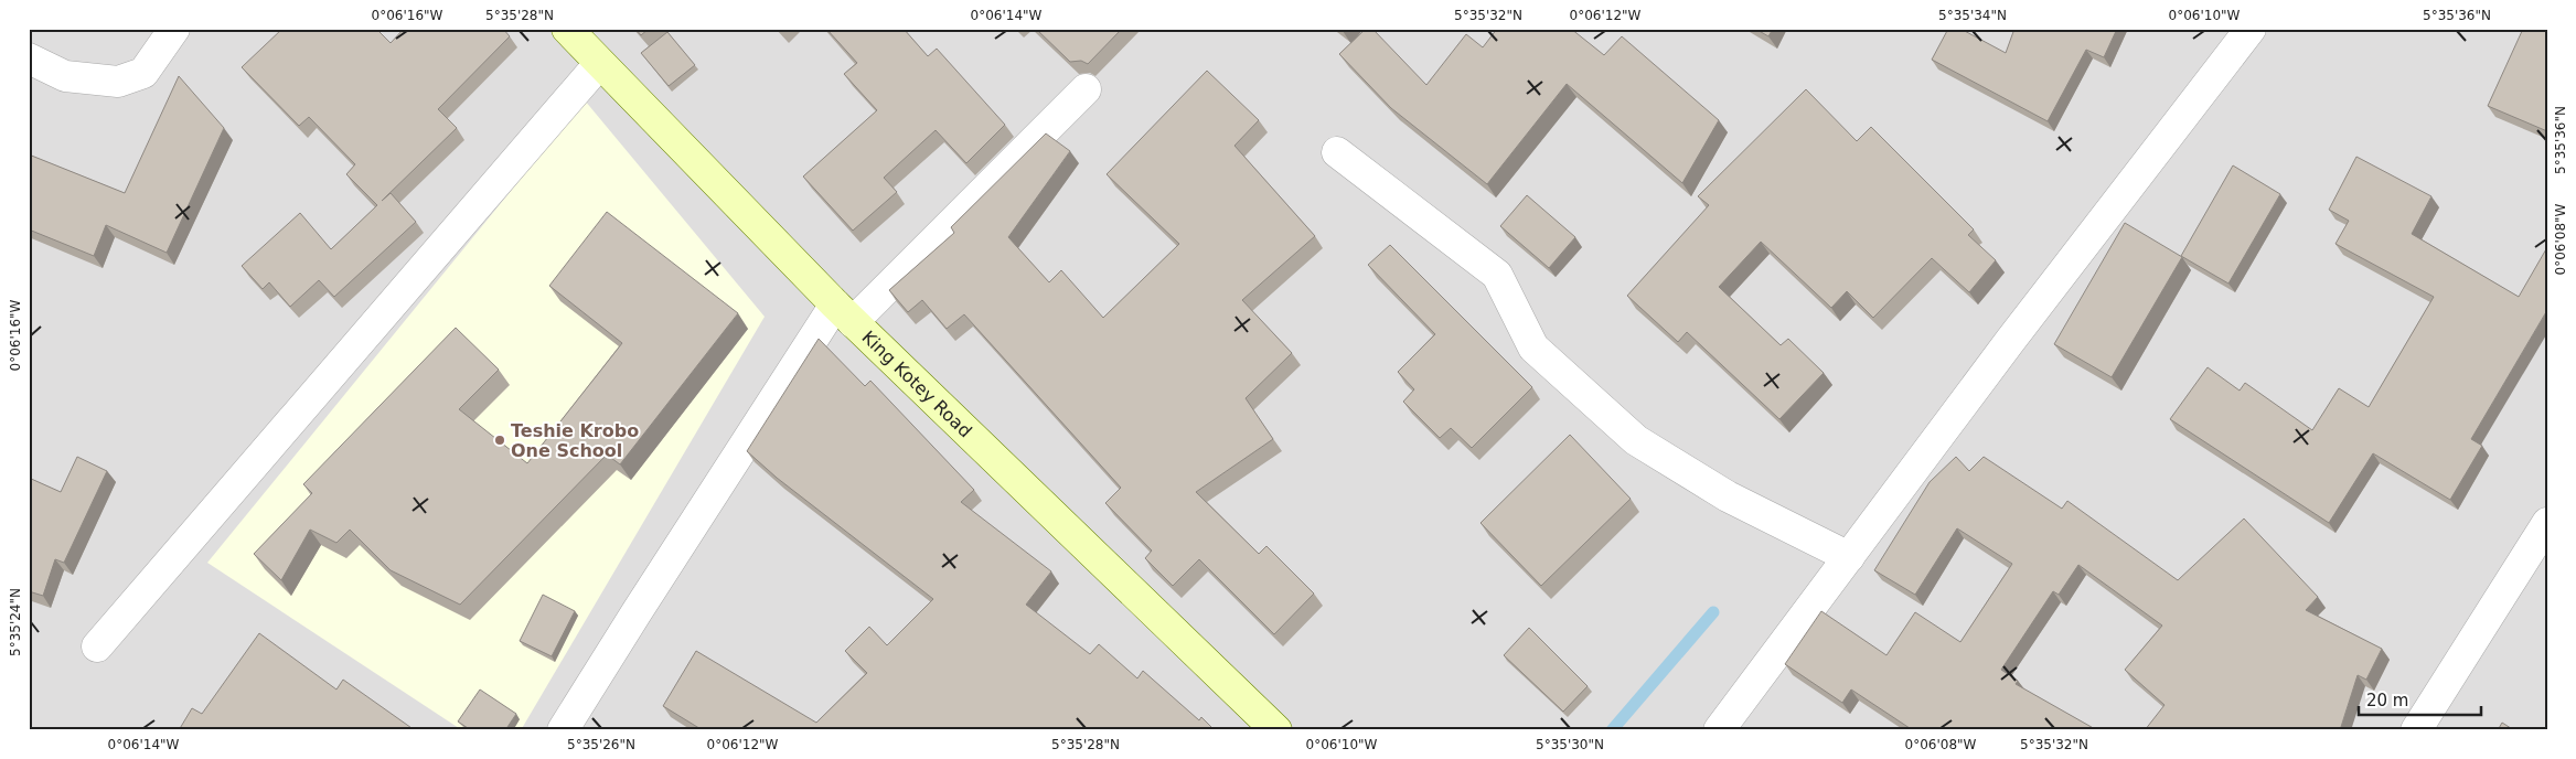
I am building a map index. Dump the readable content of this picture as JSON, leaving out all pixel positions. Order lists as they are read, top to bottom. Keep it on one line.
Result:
{"streets":{"street":["King Kotey Road"]},"places":["Teshie Krobo One School"],"scale_bar":"20 m","coordinates":["0°06'16\"W","5°35'28\"N","0°06'14\"W","5°35'32\"N","0°06'12\"W","5°35'34\"N","0°06'10\"W","5°35'36\"N","0°06'08\"W","5°35'24\"N","5°35'26\"N","5°35'30\"N"]}
